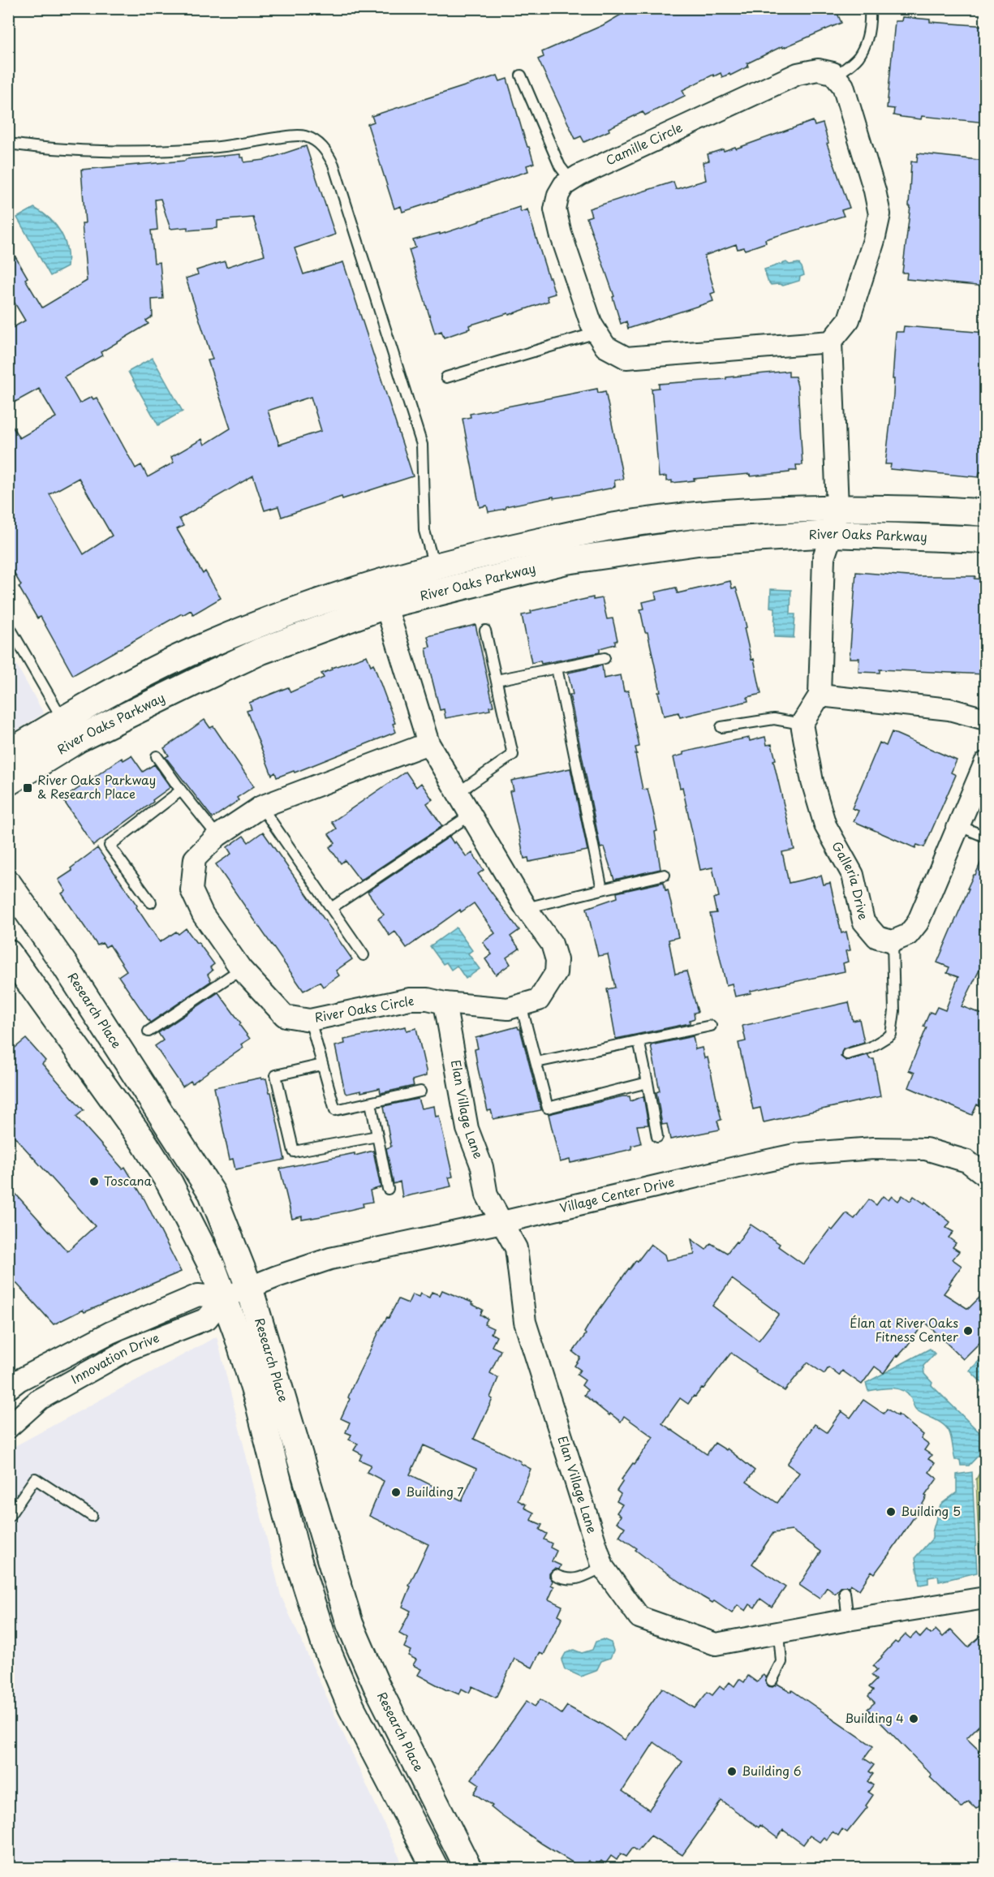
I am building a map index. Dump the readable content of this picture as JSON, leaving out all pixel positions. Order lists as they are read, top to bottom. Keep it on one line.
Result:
{"streets":{"street":["Camille Circle","River Oaks Parkway","Galleria Drive","River Oaks Circle","Research Place","Elan Village Lane","Village Center Drive","Innovation Drive"]},"crossings":[["River Oaks Parkway","River Oaks Circle"],["River Oaks Circle","Elan Village Lane"],["Research Place","Village Center Drive"],["Research Place","Innovation Drive"],["Elan Village Lane","Village Center Drive"],["Village Center Drive","Innovation Drive"]],"places":{"transit":["River Oaks Parkway & Research Place"],"other":["Toscana","Élan at River Oaks Fitness Center","Building 7","Building 5","Building 4","Building 6"]}}
